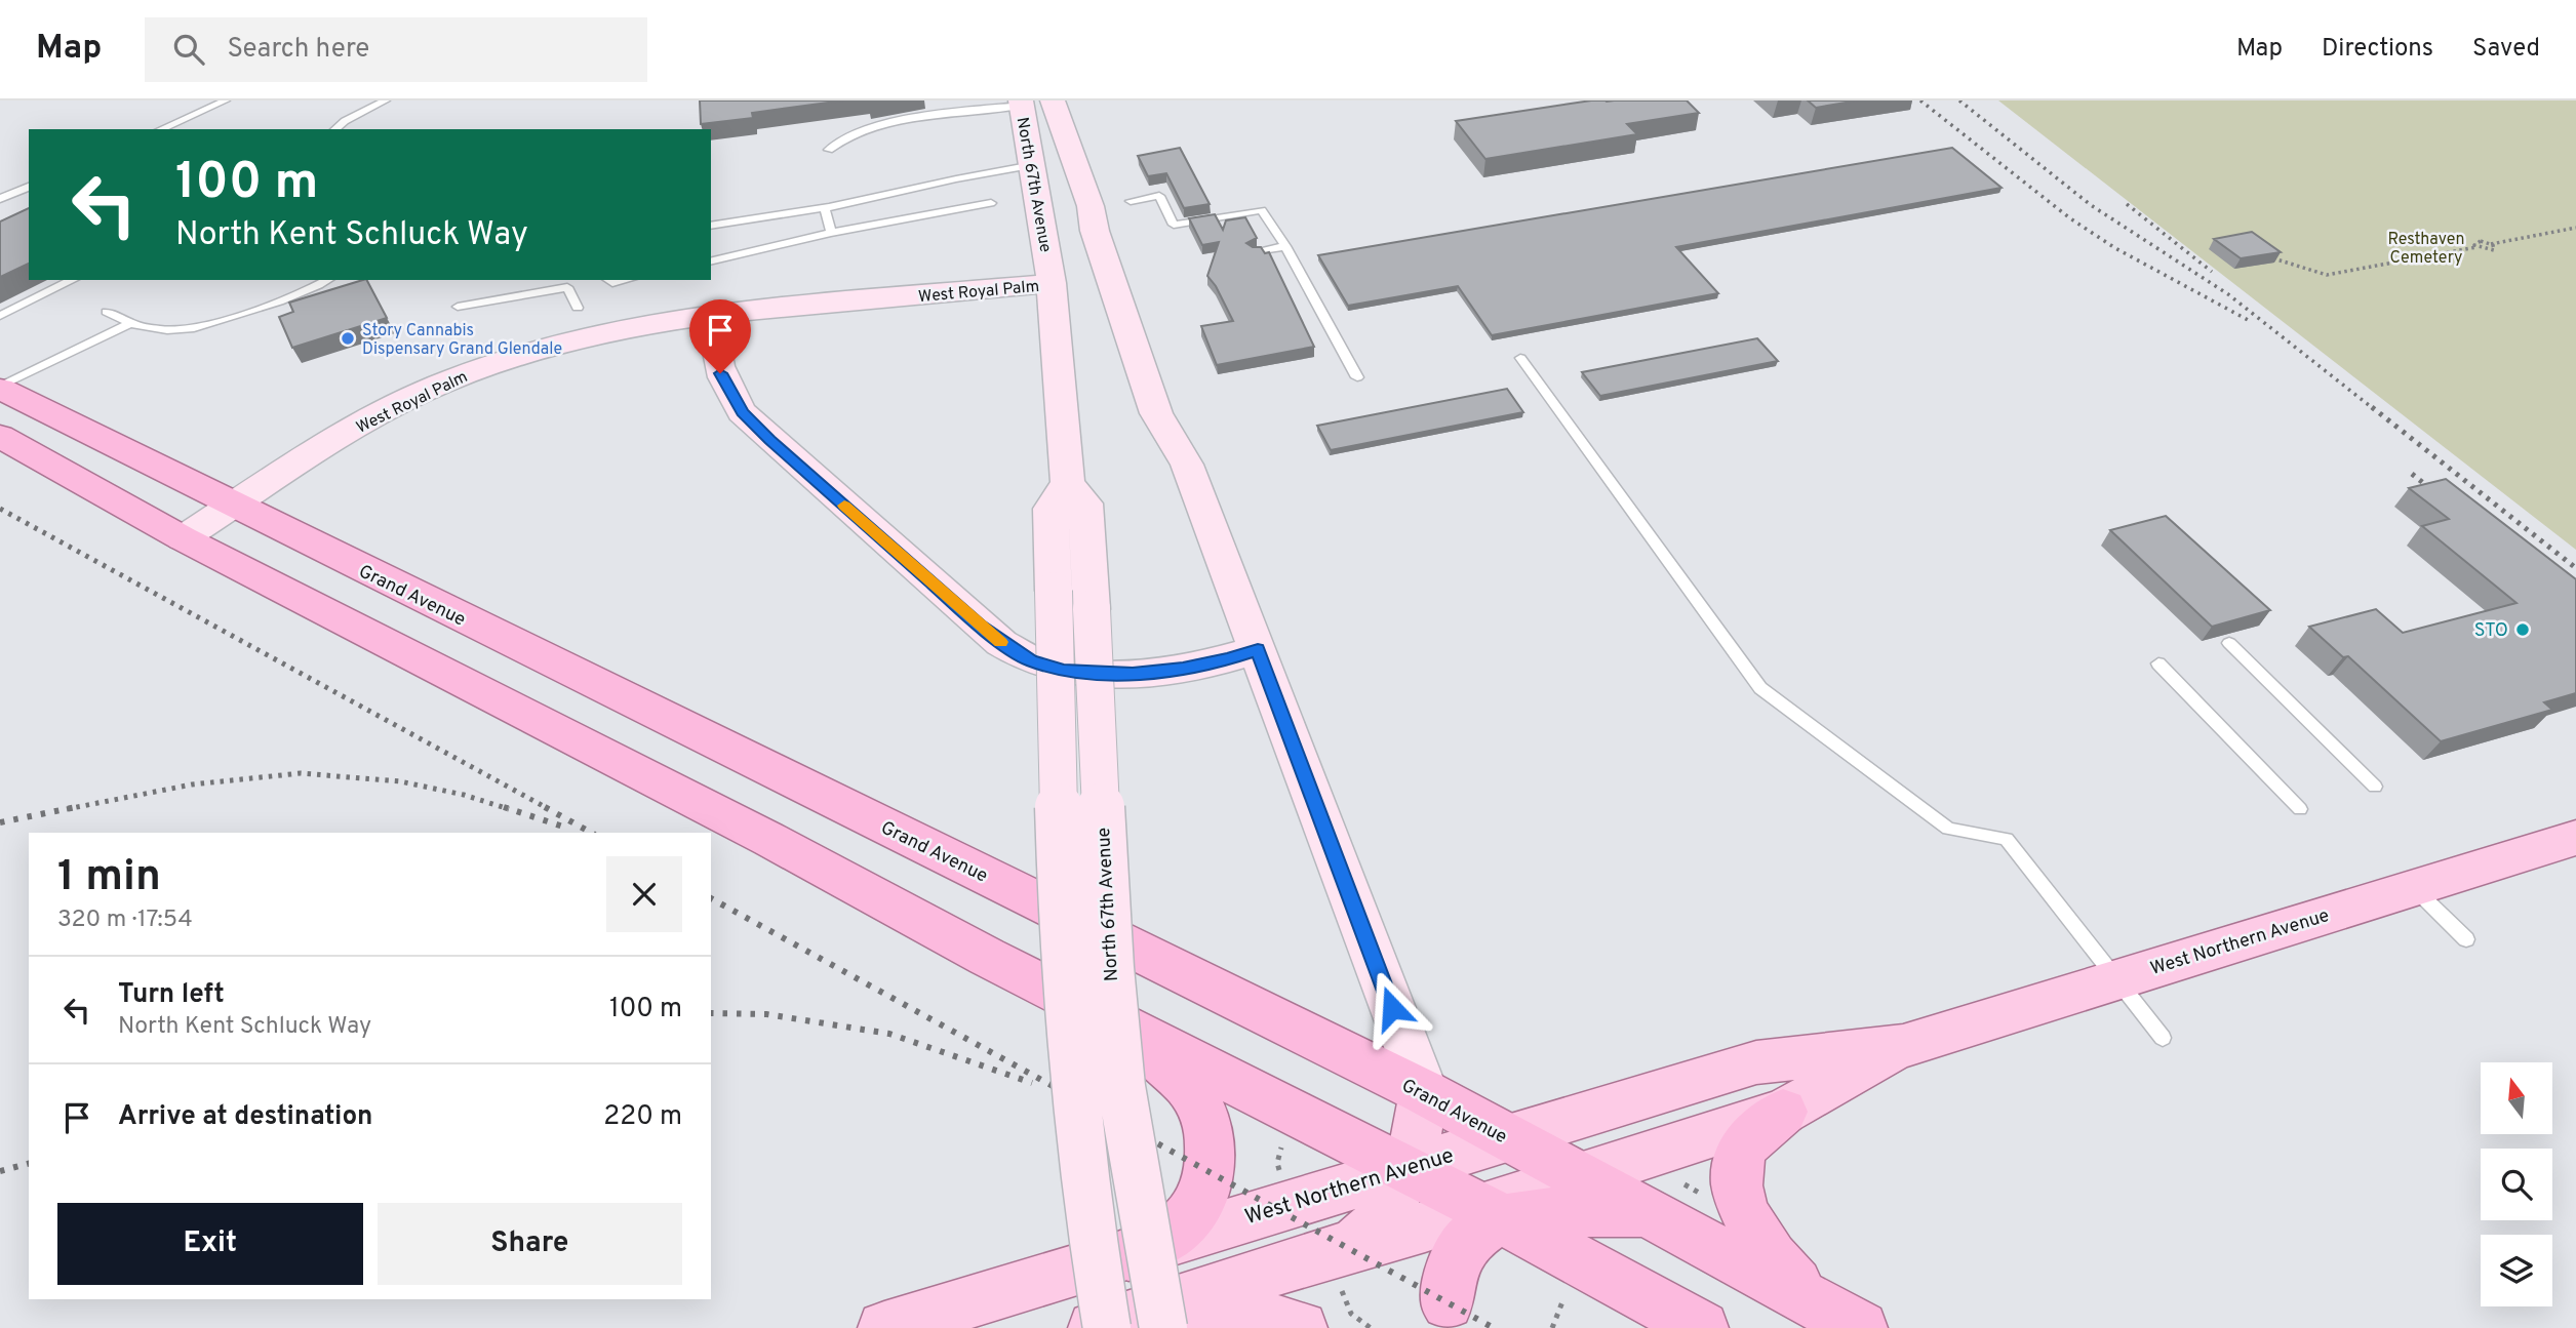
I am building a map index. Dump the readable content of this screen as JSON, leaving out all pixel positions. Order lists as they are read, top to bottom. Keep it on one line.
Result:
{"streets":{"highway":["Grand Avenue"],"main road":["North 67th Avenue","West Royal Palm","West Northern Avenue"]},"crossings":[["North 67th Avenue","West Royal Palm"],["North 67th Avenue","Grand Avenue"],["West Royal Palm","Grand Avenue"],["Grand Avenue","West Northern Avenue"]],"parks":["Resthaven Cemetery"],"places":["Story Cannabis Dispensary Grand Glendale","STO"],"north":"top","page":{"header":"Map","search":"Search here","nav":["Map","Directions","Saved"],"turn":["100 m","North Kent Schluck Way"],"heading":["1 min","320 m · 17:54"],"list":[{"name":"Turn left","note":"North Kent Schluck Way","value":"100 m"},{"name":"Arrive at destination","value":"220 m"}],"buttons":["Exit","Share"]}}
